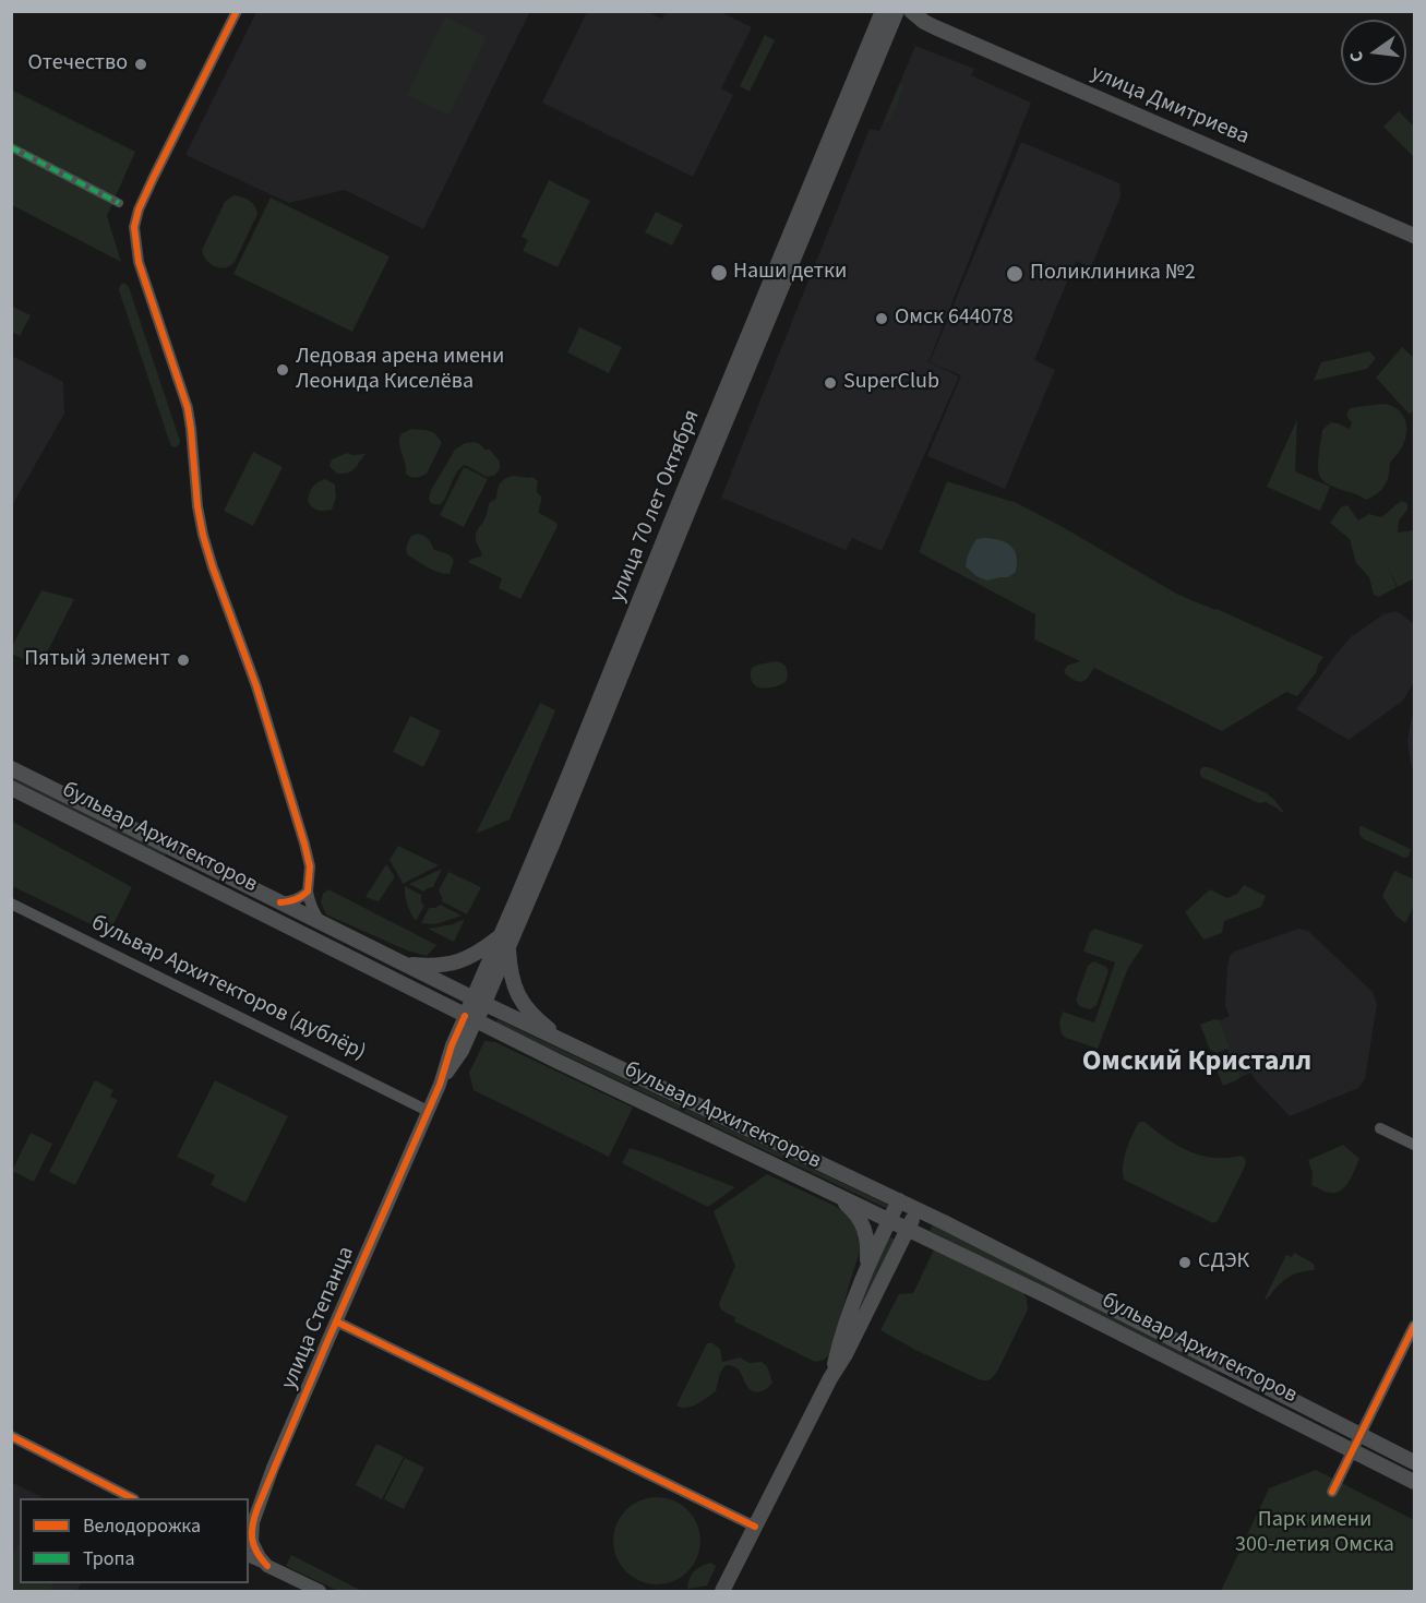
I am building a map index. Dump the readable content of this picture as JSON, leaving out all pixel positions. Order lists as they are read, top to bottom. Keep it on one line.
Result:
{"streets":{"main road":["улица Дмитриева","улица 70 лет Октября","бульвар Архитекторов"],"street":["бульвар Архитекторов (дублёр)","улица Степанца"]},"crossings":[["улица 70 лет Октября","бульвар Архитекторов"],["улица 70 лет Октября","улица Степанца"],["бульвар Архитекторов","улица Степанца"],["бульвар Архитекторов (дублёр)","улица Степанца"]],"districts":["Омский Кристалл"],"parks":["Парк имени 300-летия Омска"],"places":["Отечество","Наши детки","Поликлиника №2","Омск 644078","Ледовая арена имени Леонида Киселёва","SuperClub","Пятый элемент","СДЭК"],"legend":["Велодорожка","Тропа"],"north":"left"}
